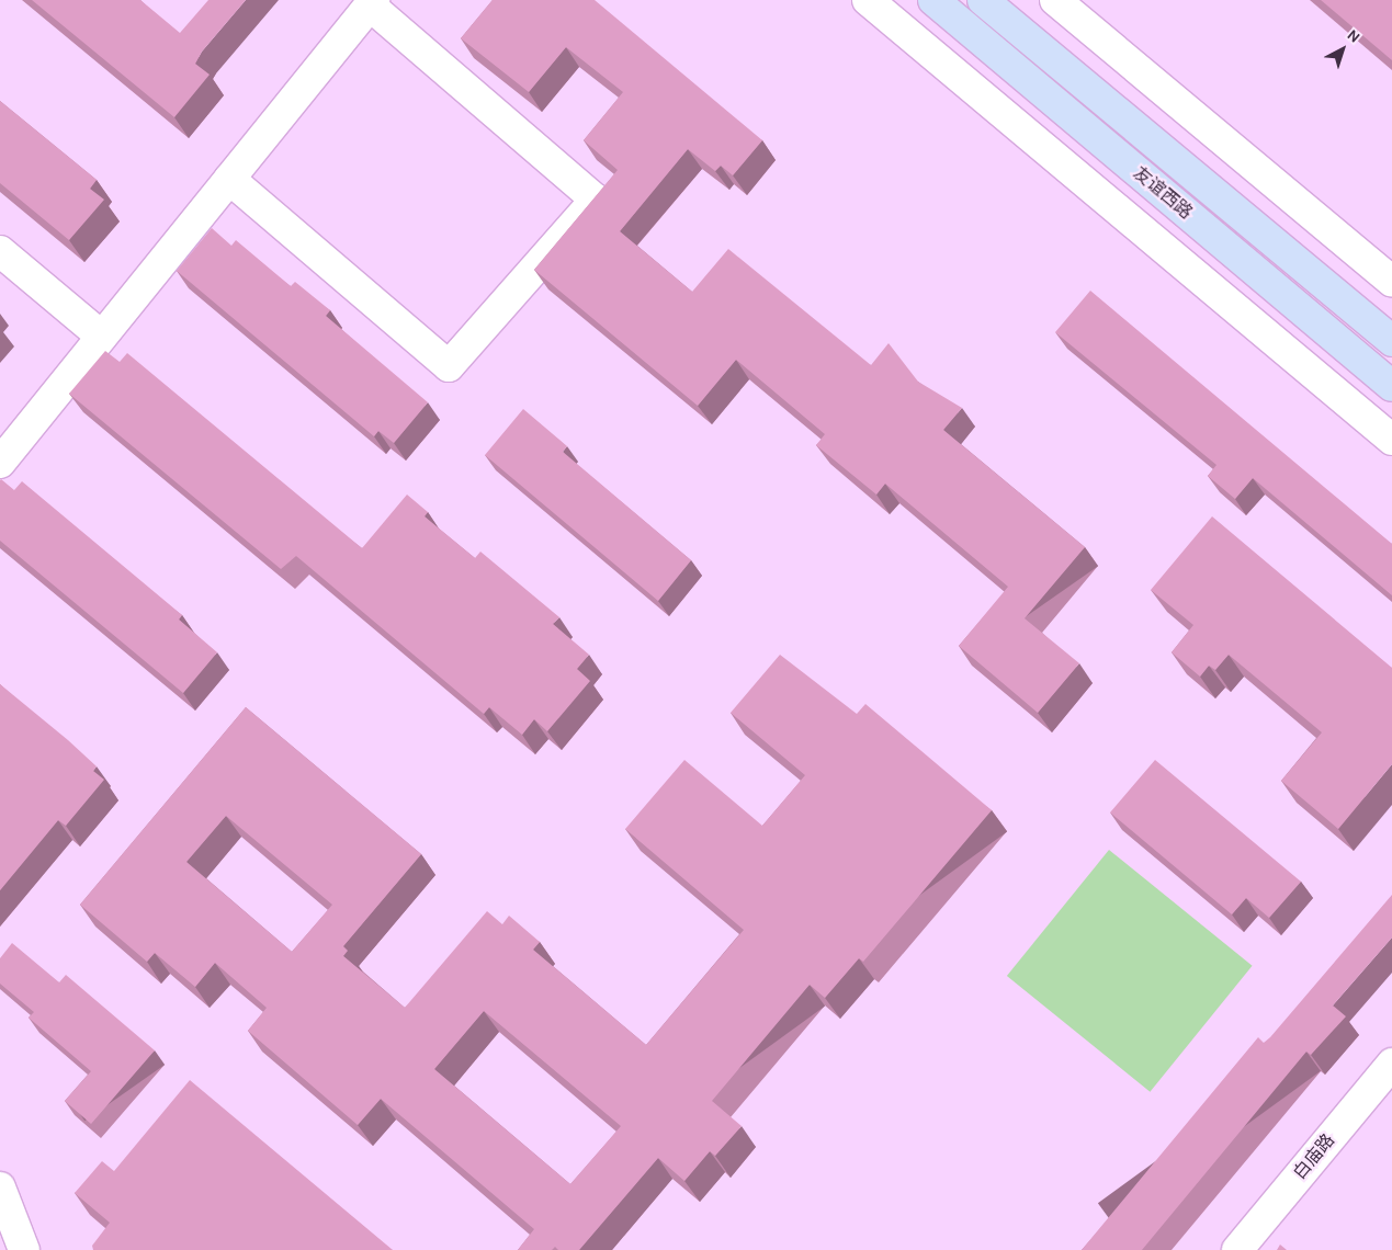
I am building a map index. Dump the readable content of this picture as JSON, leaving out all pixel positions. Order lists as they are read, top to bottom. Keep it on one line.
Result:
{"streets":{"main road":["友谊西路"],"street":["白庙路"]},"north":"top right"}
